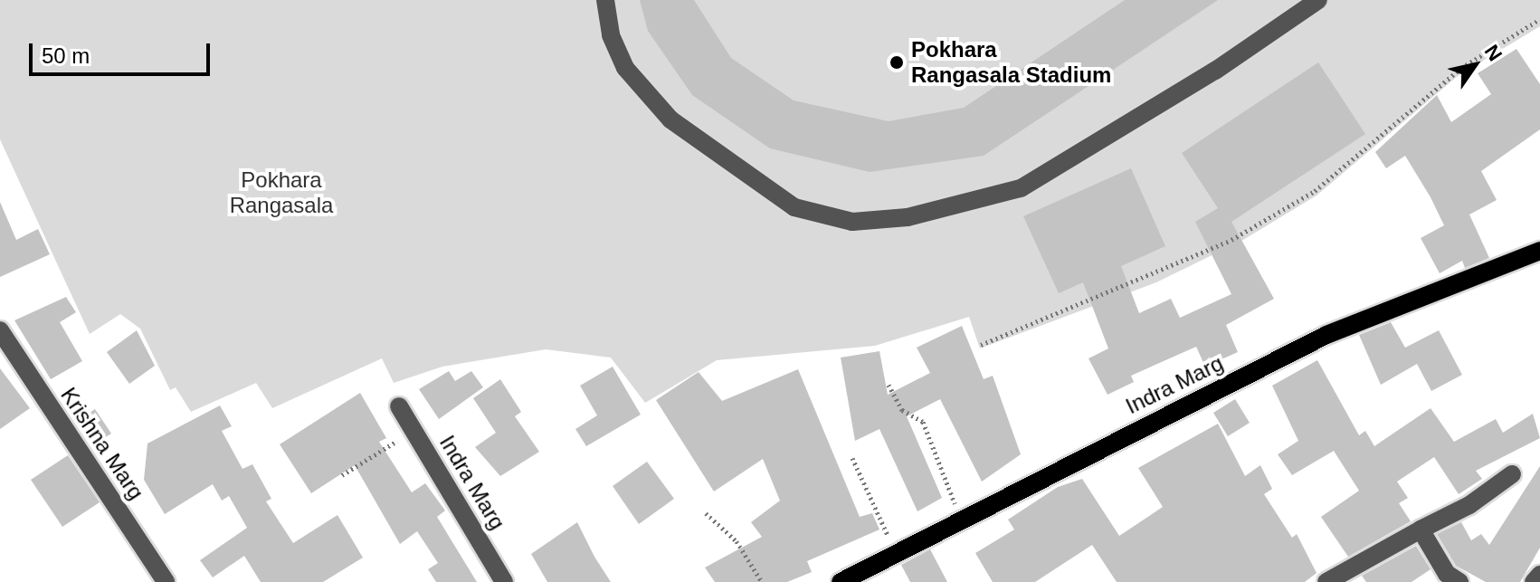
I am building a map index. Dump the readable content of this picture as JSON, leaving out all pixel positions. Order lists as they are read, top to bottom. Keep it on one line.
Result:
{"streets":{"main road":["Indra Marg"],"street":["Krishna Marg"]},"parks":["Pokhara Rangasala"],"places":["Pokhara Rangasala Stadium"],"scale_bar":"50 m","north":"top right"}
